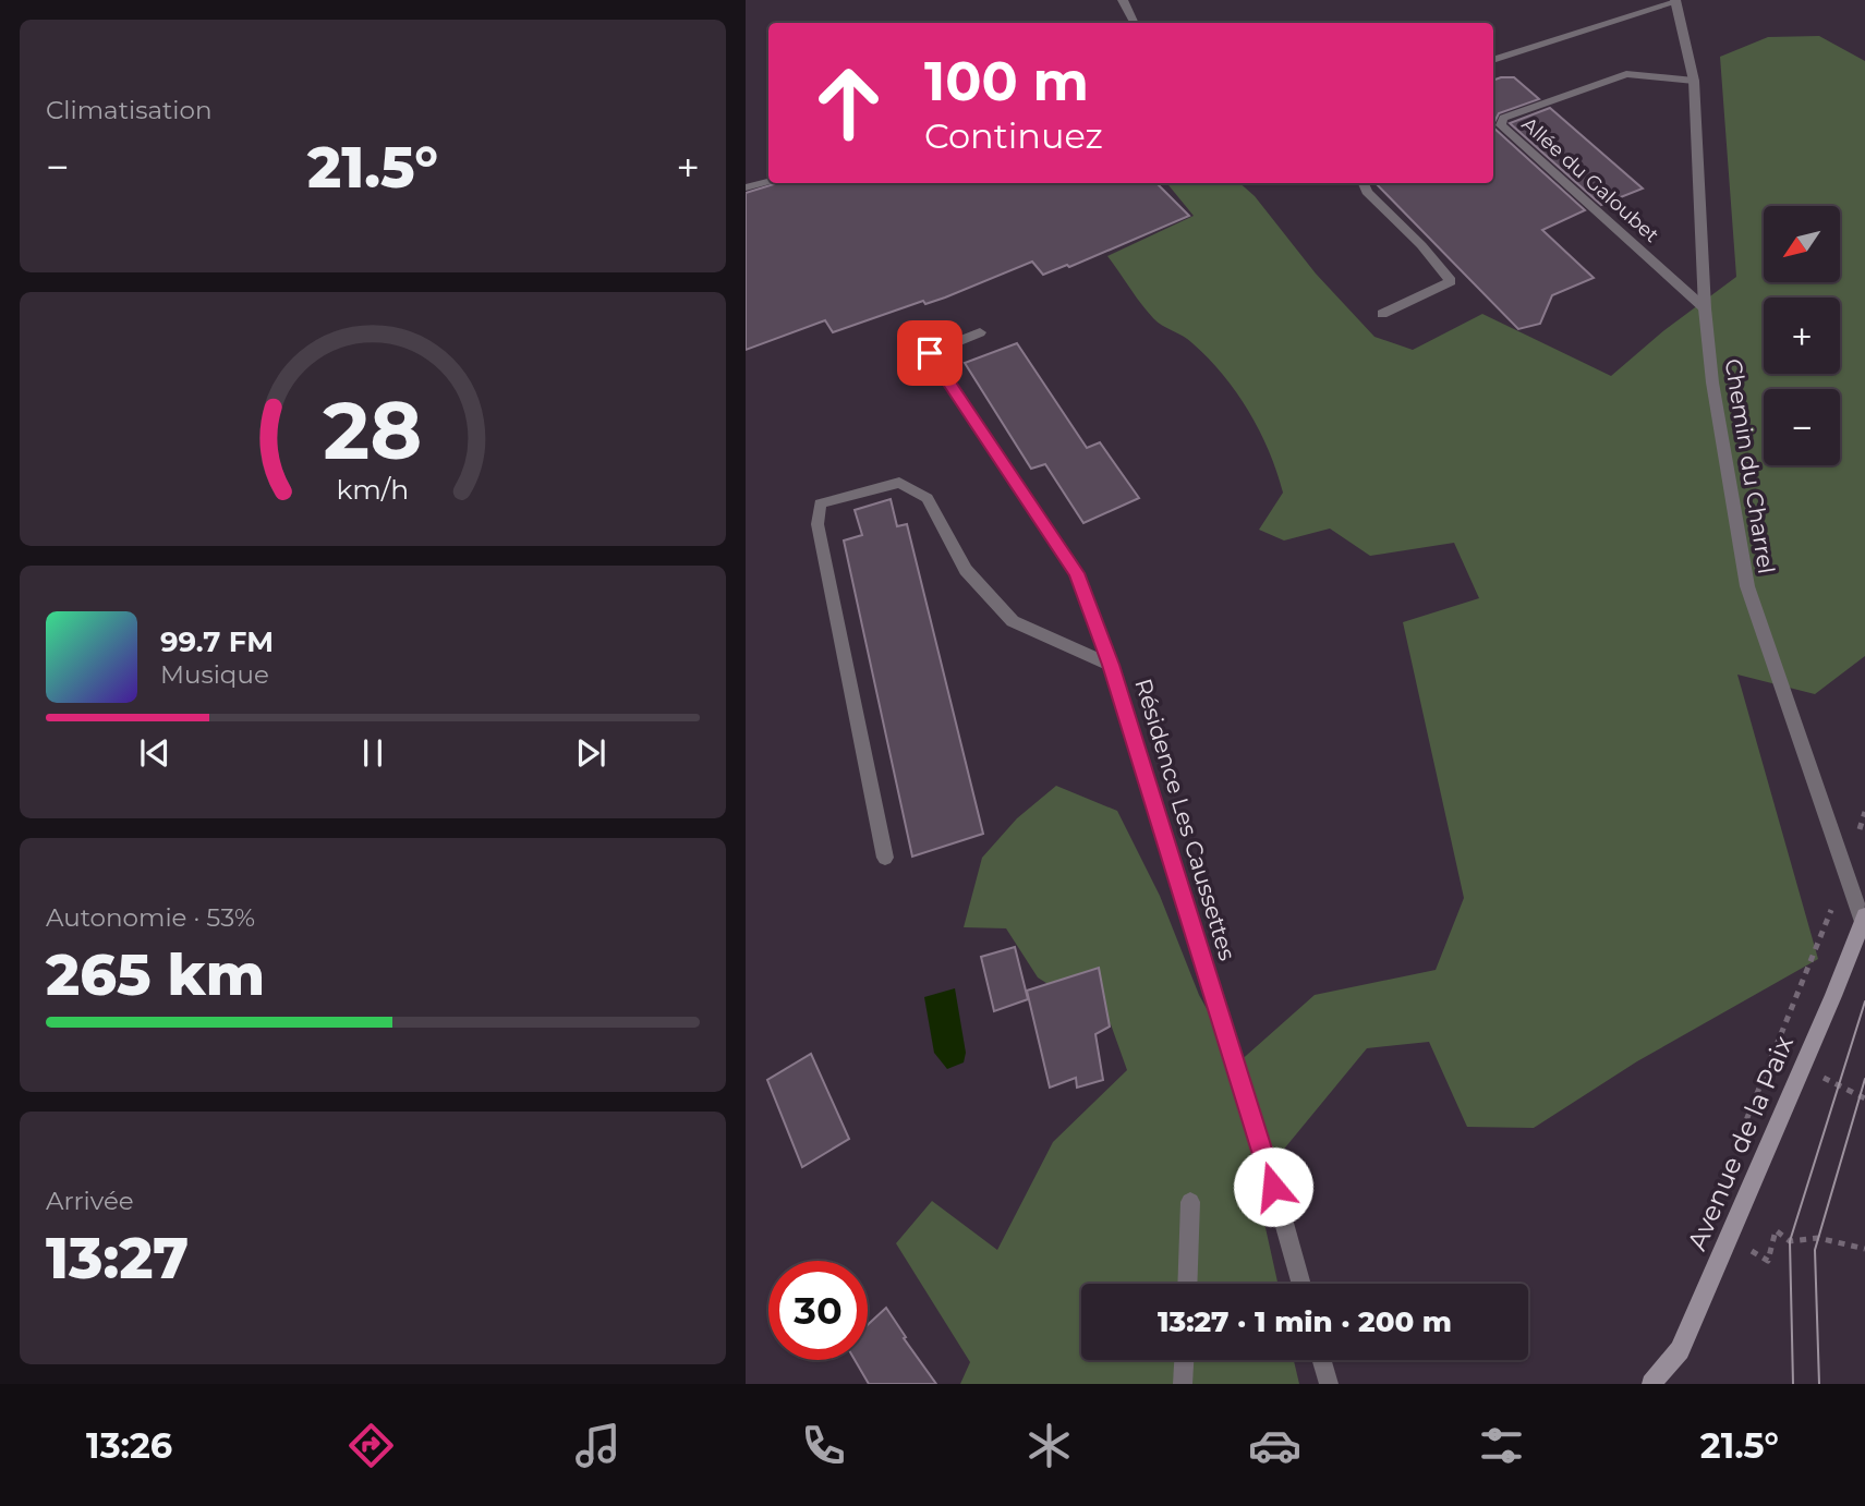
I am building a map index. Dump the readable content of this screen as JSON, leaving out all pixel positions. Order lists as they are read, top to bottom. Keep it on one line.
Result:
{"streets":{"street":["Allée du Galoubet","Chemin du Charrel","Résidence Les Caussettes","Avenue de la Paix"]},"crossings":[["Allée du Galoubet","Chemin du Charrel"],["Chemin du Charrel","Avenue de la Paix"]],"north":"bottom left","page":{"tile":["Climatisation",["Autonomie · 53%","265 km"],["Arrivée","13:27"]],"turn":["100 m","Continuez"],"heat":["−","21.5°","+"],"map_buttons":["+","−"],"song":["99.7 FM","Musique"],"limit":"30","trip":"13:27 · 1 min · 200 m","tabs":["13:26","21.5°"],"gauge":["28","km/h"]}}
